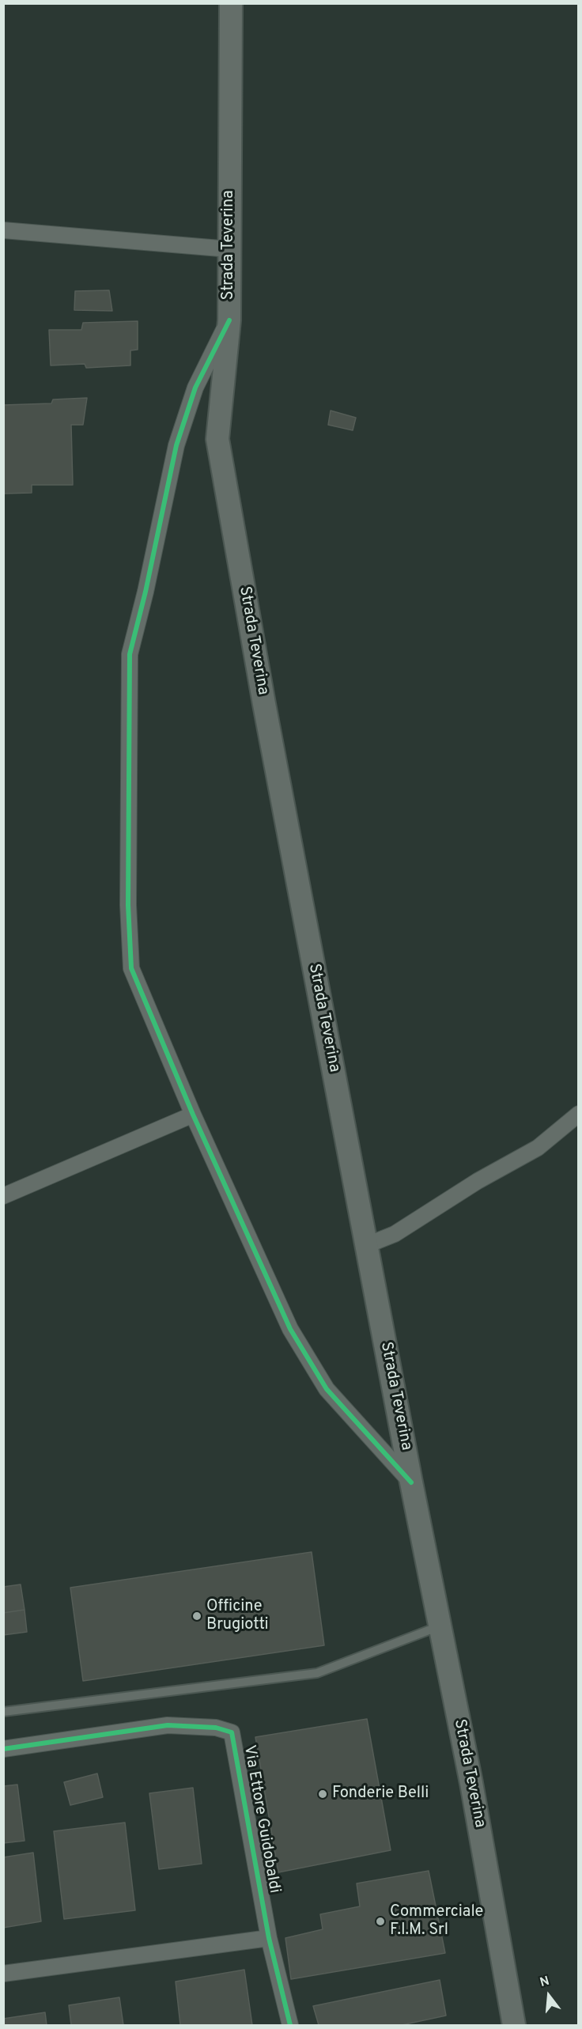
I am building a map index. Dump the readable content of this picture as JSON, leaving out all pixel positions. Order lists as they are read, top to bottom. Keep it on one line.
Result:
{"streets":{"main road":["Strada Teverina"],"street":["Via Ettore Guidobaldi"]},"places":["Officine Brugiotti","Fonderie Belli","Commerciale F.I.M. Srl"],"north":"top"}
